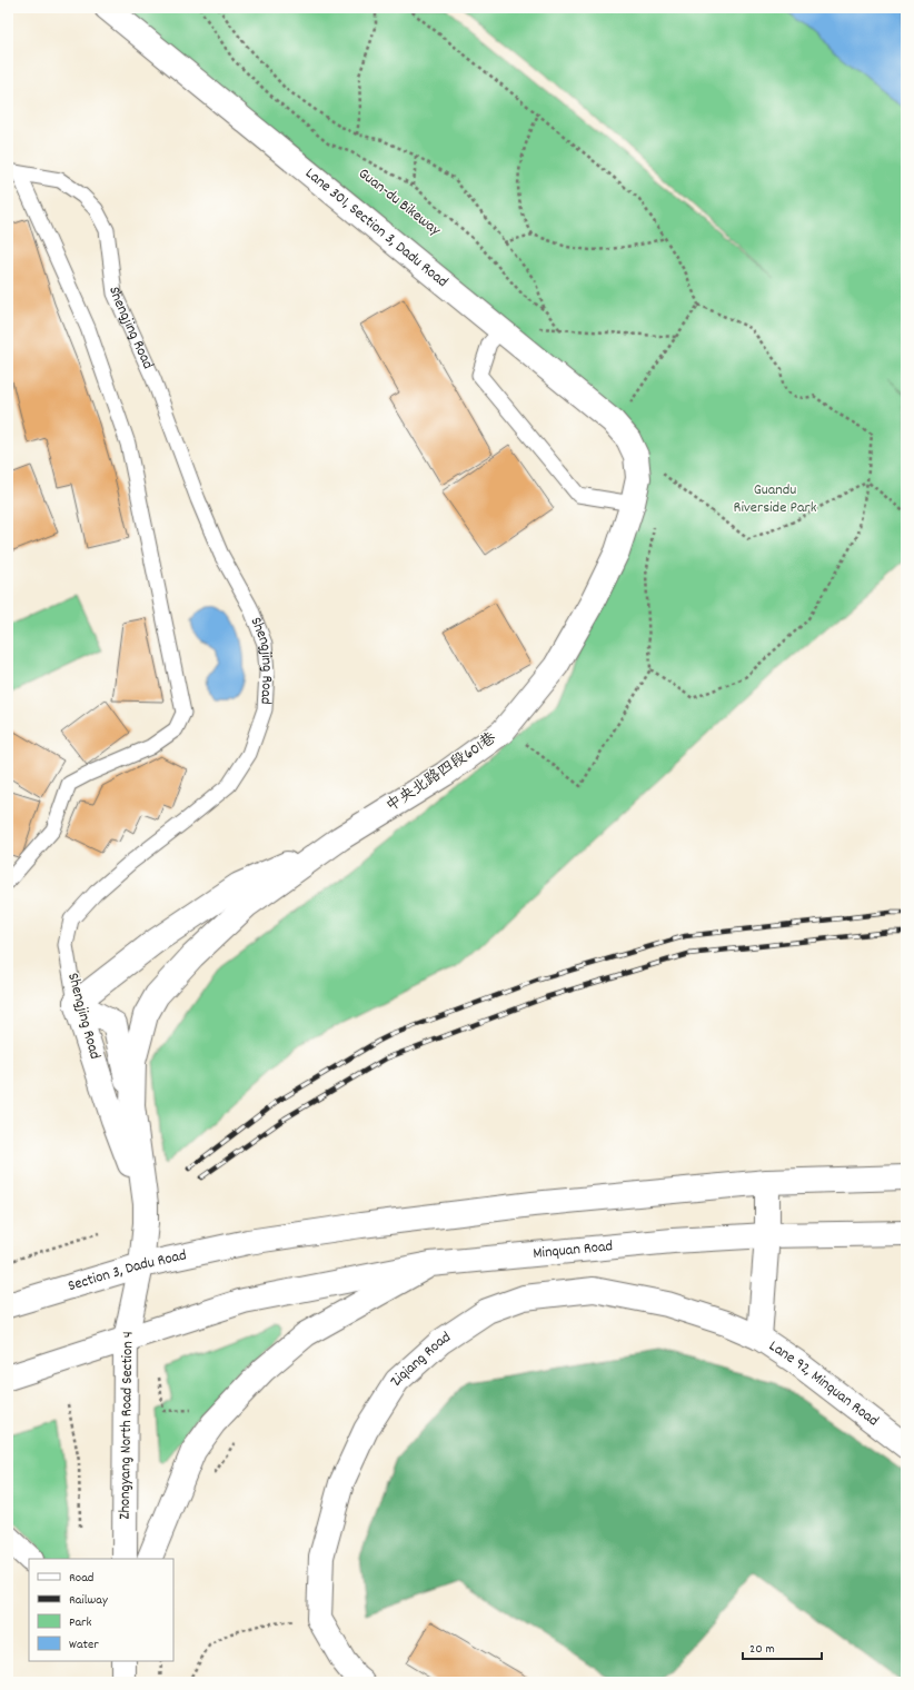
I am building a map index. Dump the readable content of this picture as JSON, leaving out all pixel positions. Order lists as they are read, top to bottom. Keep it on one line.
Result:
{"streets":{"street":["Lane 301, Section 3, Dadu Road","Shengjing Road","中央北路四段601巷","Minquan Road","Section 3, Dadu Road","Ziqiang Road","Lane 92, Minquan Road","Zhongyang North Road Section 4"]},"crossings":[["Lane 301, Section 3, Dadu Road","中央北路四段601巷"],["Shengjing Road","中央北路四段601巷"],["Shengjing Road","Zhongyang North Road Section 4"],["中央北路四段601巷","Zhongyang North Road Section 4"],["Minquan Road","Zhongyang North Road Section 4"],["Section 3, Dadu Road","Zhongyang North Road Section 4"],["Ziqiang Road","Lane 92, Minquan Road"]],"parks":["Guandu Riverside Park"],"legend":["Road","Railway","Park","Water"],"scale_bar":"20 m"}
